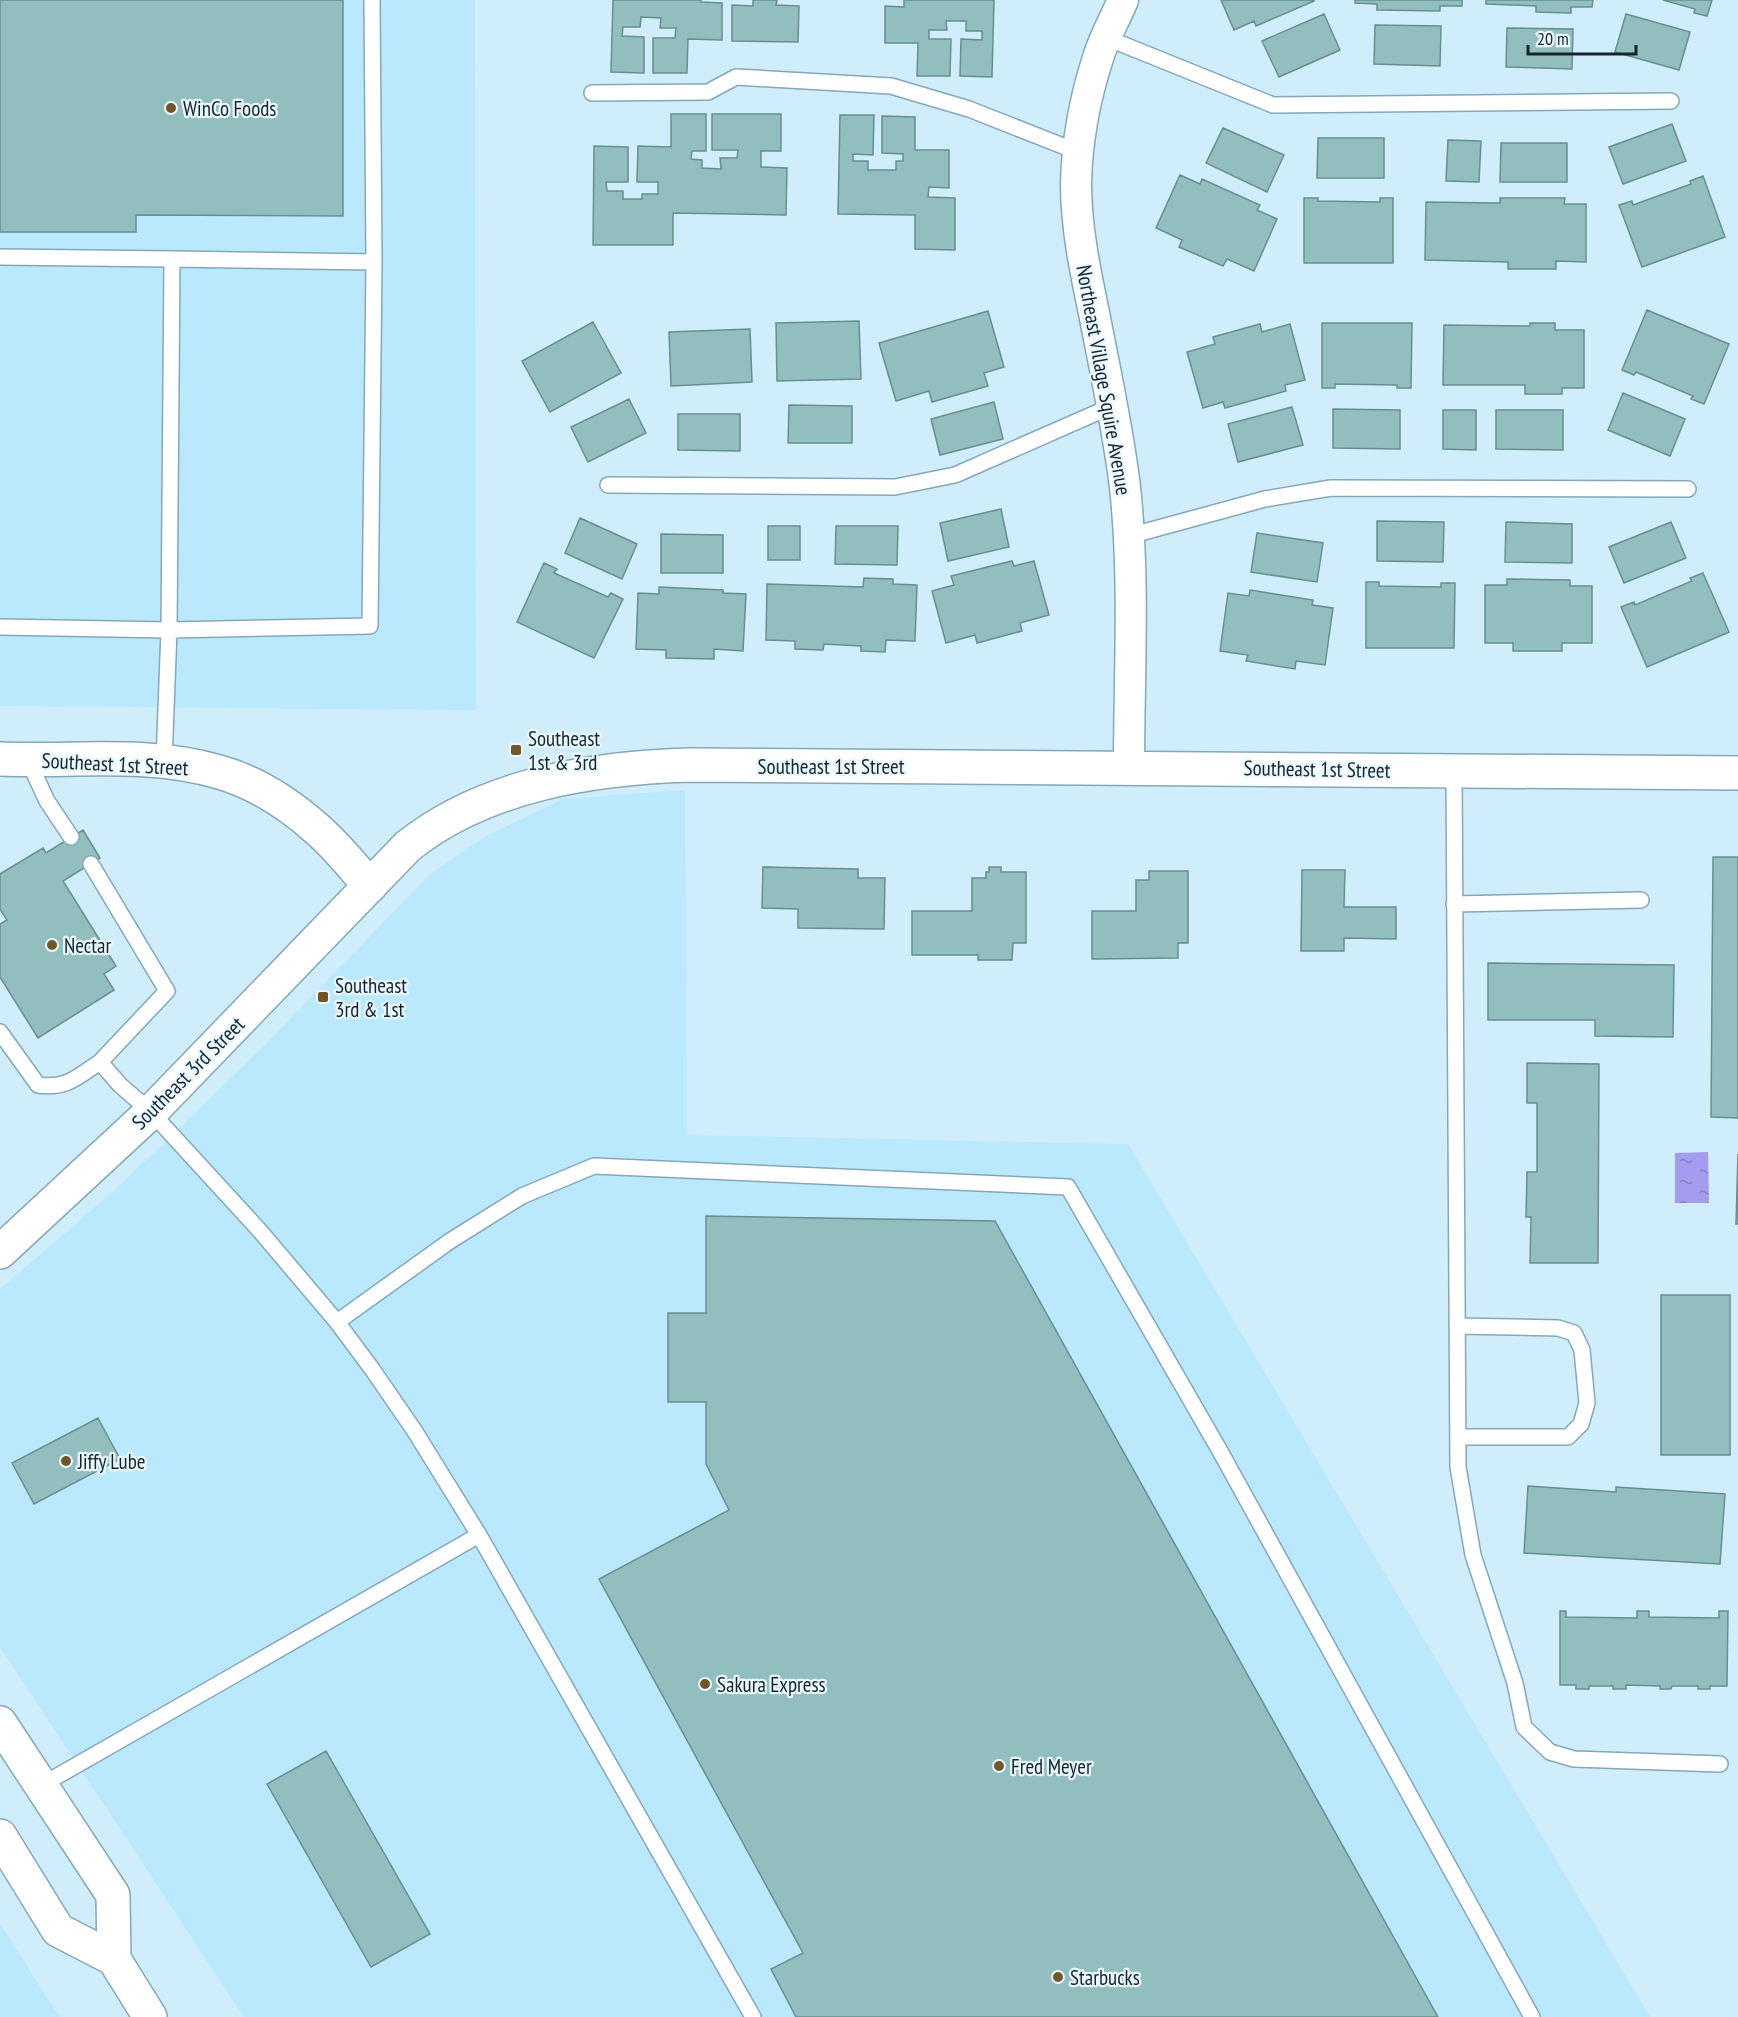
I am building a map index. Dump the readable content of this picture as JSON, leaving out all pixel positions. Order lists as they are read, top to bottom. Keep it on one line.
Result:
{"streets":{"main road":["Southeast 1st Street","Southeast 3rd Street"],"street":["Northeast Village Squire Avenue"]},"crossings":[["Northeast Village Squire Avenue","Southeast 1st Street"],["Southeast 1st Street","Southeast 3rd Street"]],"places":{"other":["WinCo Foods","Nectar","Jiffy Lube","Sakura Express","Fred Meyer","Starbucks"],"transit":["Southeast 1st & 3rd","Southeast 3rd & 1st"]},"scale_bar":"20 m"}
